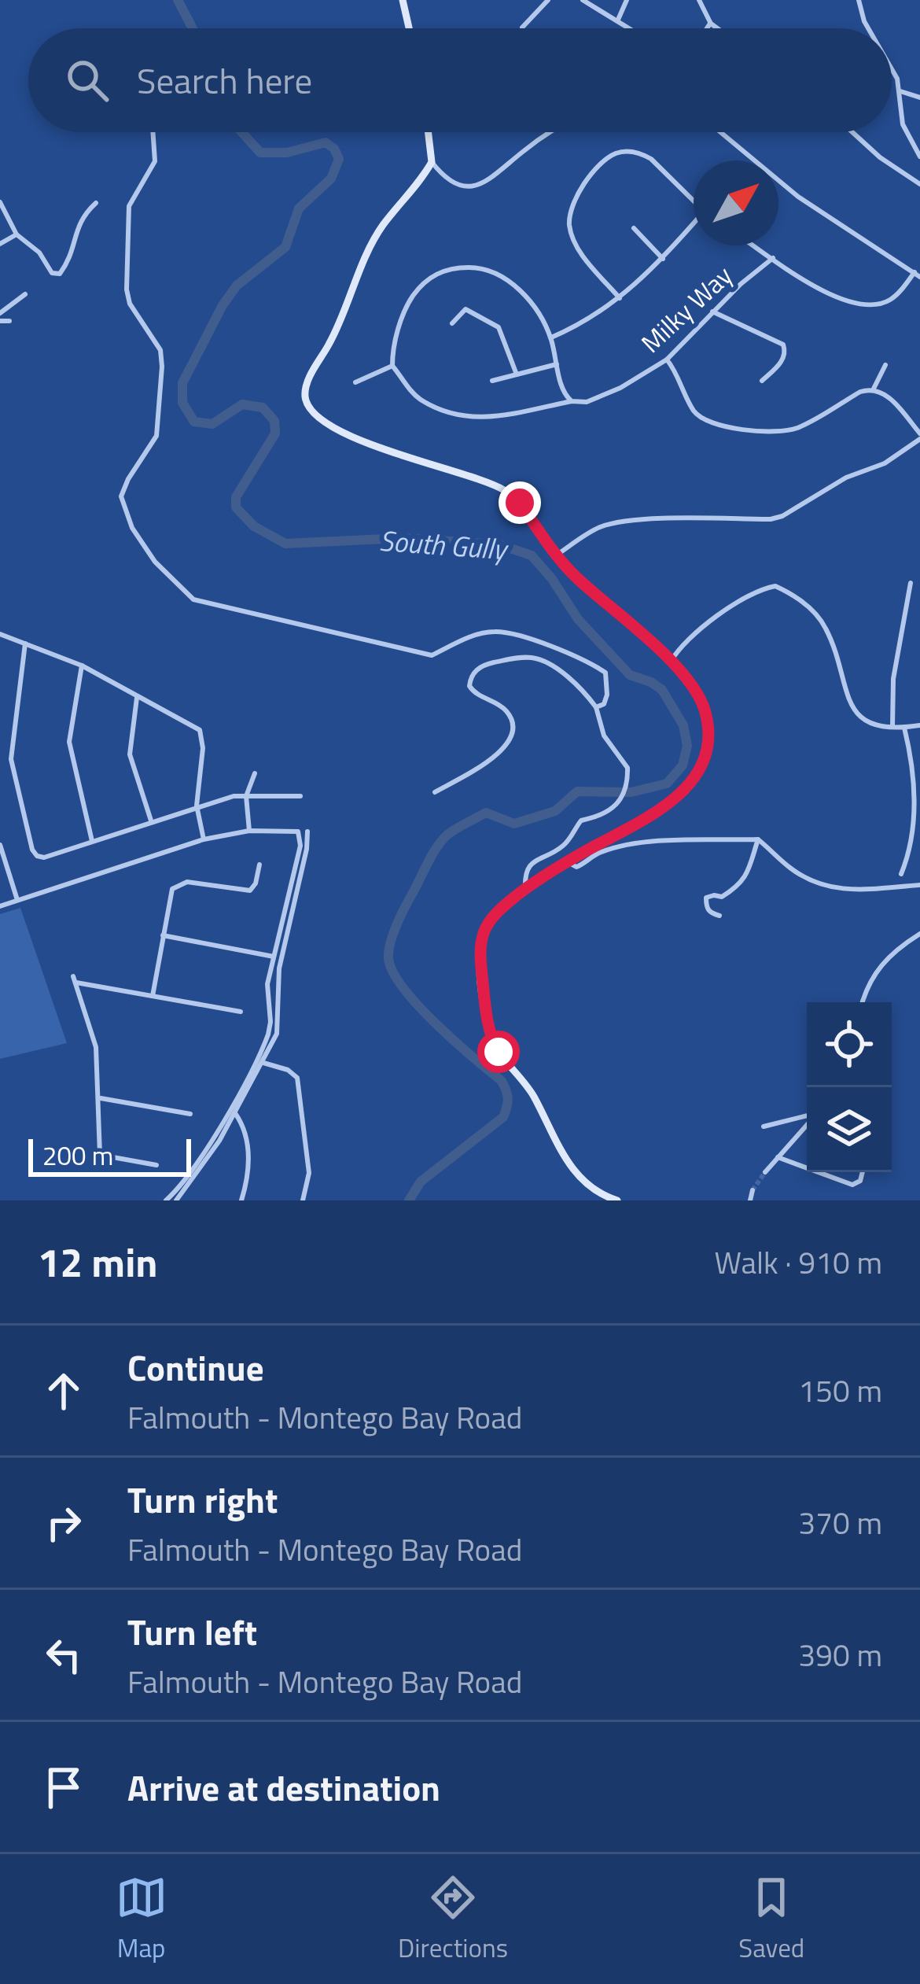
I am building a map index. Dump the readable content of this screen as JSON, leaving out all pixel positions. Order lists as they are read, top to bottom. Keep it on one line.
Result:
{"streets":{"street":["Milky Way"]},"water":["South Gully"],"scale_bar":"200 m","north":"top right","page":{"search":"Search here","scale":"200 m","heading":["12 min","Walk · 910 m"],"list":[["Continue","Falmouth - Montego Bay Road","150 m"],["Turn right","Falmouth - Montego Bay Road","370 m"],["Turn left","Falmouth - Montego Bay Road","390 m"],"Arrive at destination"],"nav":["Map","Directions","Saved"]}}
